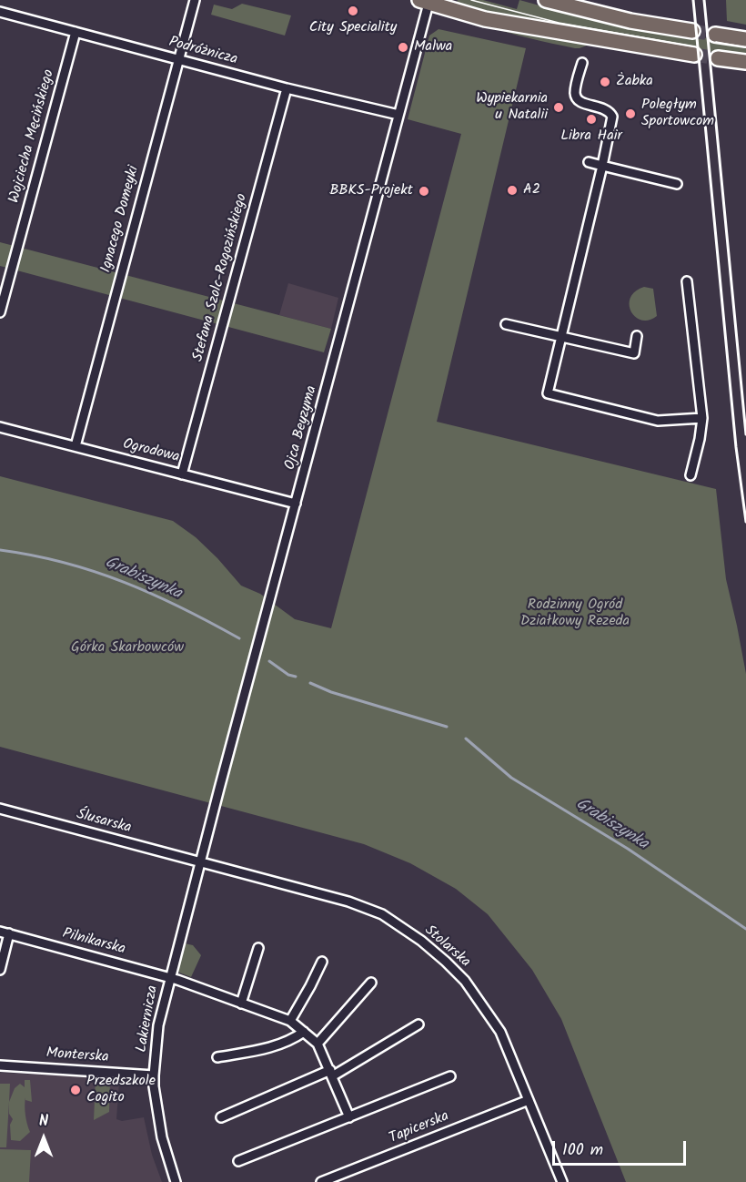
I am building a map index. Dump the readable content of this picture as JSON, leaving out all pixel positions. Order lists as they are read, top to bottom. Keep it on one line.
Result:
{"streets":{"street":["Podróżnicza","Wojciecha Męcińskiego","Ignacego Domeyki","Stefana Szolc-Rogozińskiego","Ojca Beyzyma","Ogrodowa","Ślusarska","Pilnikarska","Stolarska","Lakiernicza","Monterska","Tapicerska"]},"crossings":[["Podróżnicza","Wojciecha Męcińskiego"],["Podróżnicza","Ignacego Domeyki"],["Podróżnicza","Stefana Szolc-Rogozińskiego"],["Podróżnicza","Ojca Beyzyma"],["Ignacego Domeyki","Ogrodowa"],["Stefana Szolc-Rogozińskiego","Ogrodowa"],["Ojca Beyzyma","Ogrodowa"],["Ojca Beyzyma","Ślusarska"],["Ojca Beyzyma","Stolarska"],["Ojca Beyzyma","Lakiernicza"],["Ślusarska","Stolarska"],["Ślusarska","Lakiernicza"],["Pilnikarska","Lakiernicza"],["Stolarska","Lakiernicza"],["Stolarska","Tapicerska"],["Lakiernicza","Monterska"]],"water":["Grabiszynka"],"parks":["Rodzinny Ogród Działkowy Rezeda","Górka Skarbowców"],"places":["City Speciality","Malwa","Żabka","Wypiekarnia u Natalii","Poległym Sportowcom","Libra Hair","A2","BBKS-Projekt","Przedszkole Cogito"],"scale_bar":"100 m","north":"top"}
